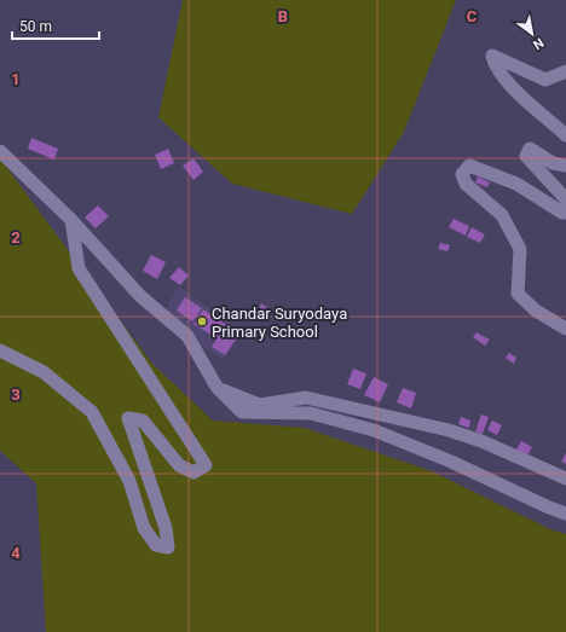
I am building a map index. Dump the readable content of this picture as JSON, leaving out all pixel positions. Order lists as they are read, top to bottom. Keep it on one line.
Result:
{"places":["Chandar Suryodaya Primary School"],"scale_bar":"50 m","north":"bottom right","grid":{"columns":["B","C"],"rows":["1","2","3","4"]}}
